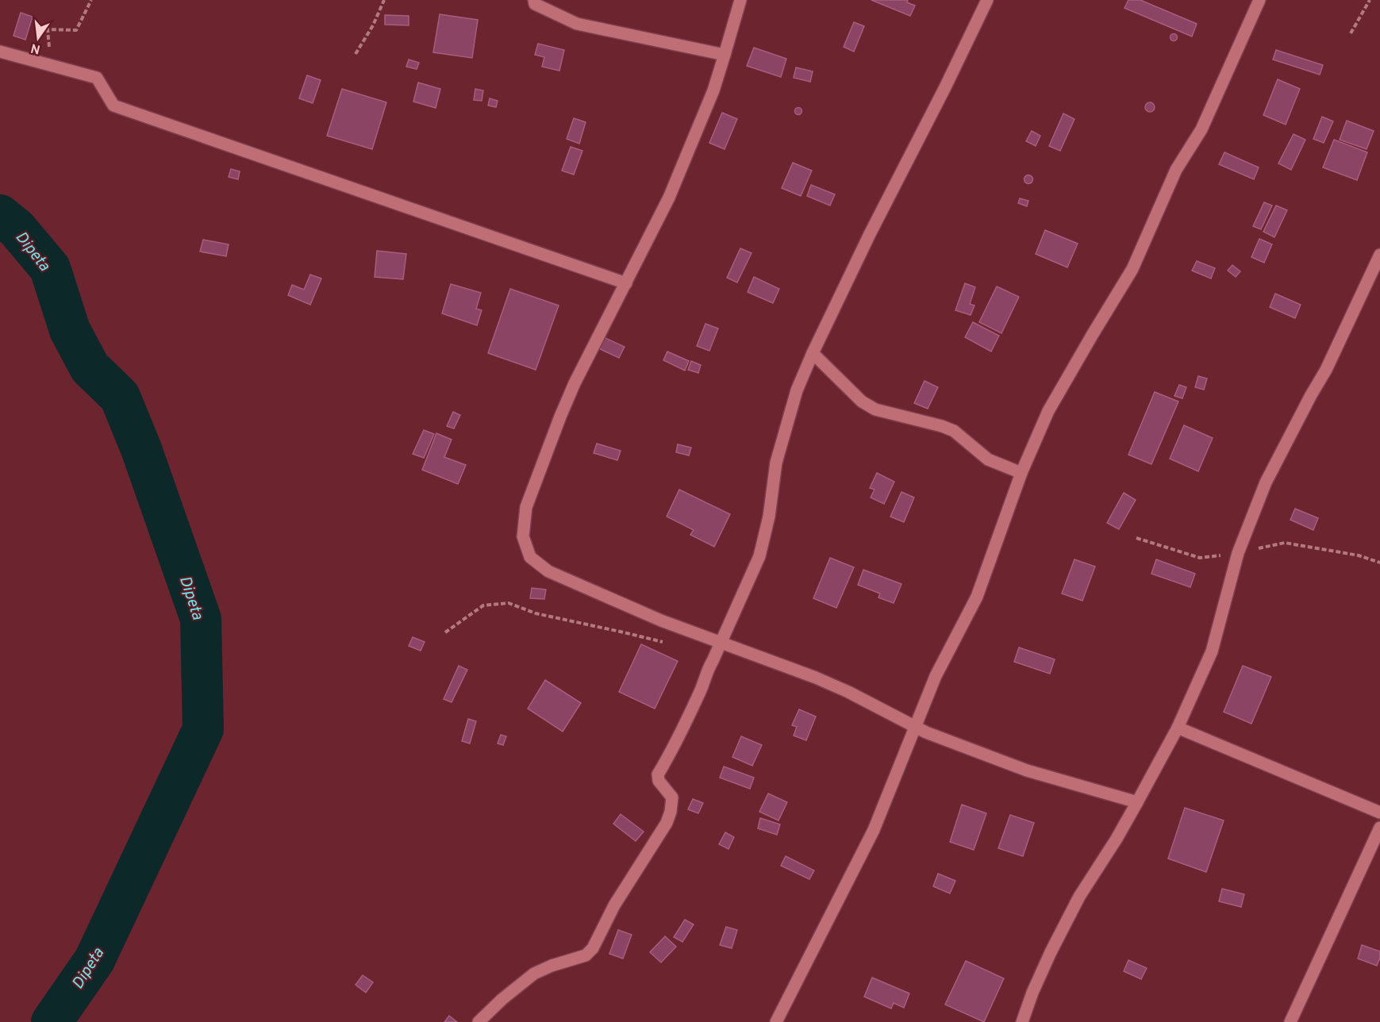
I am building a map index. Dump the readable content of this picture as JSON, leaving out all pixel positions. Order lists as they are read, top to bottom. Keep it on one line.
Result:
{"water":["Dipeta"],"north":"bottom"}
